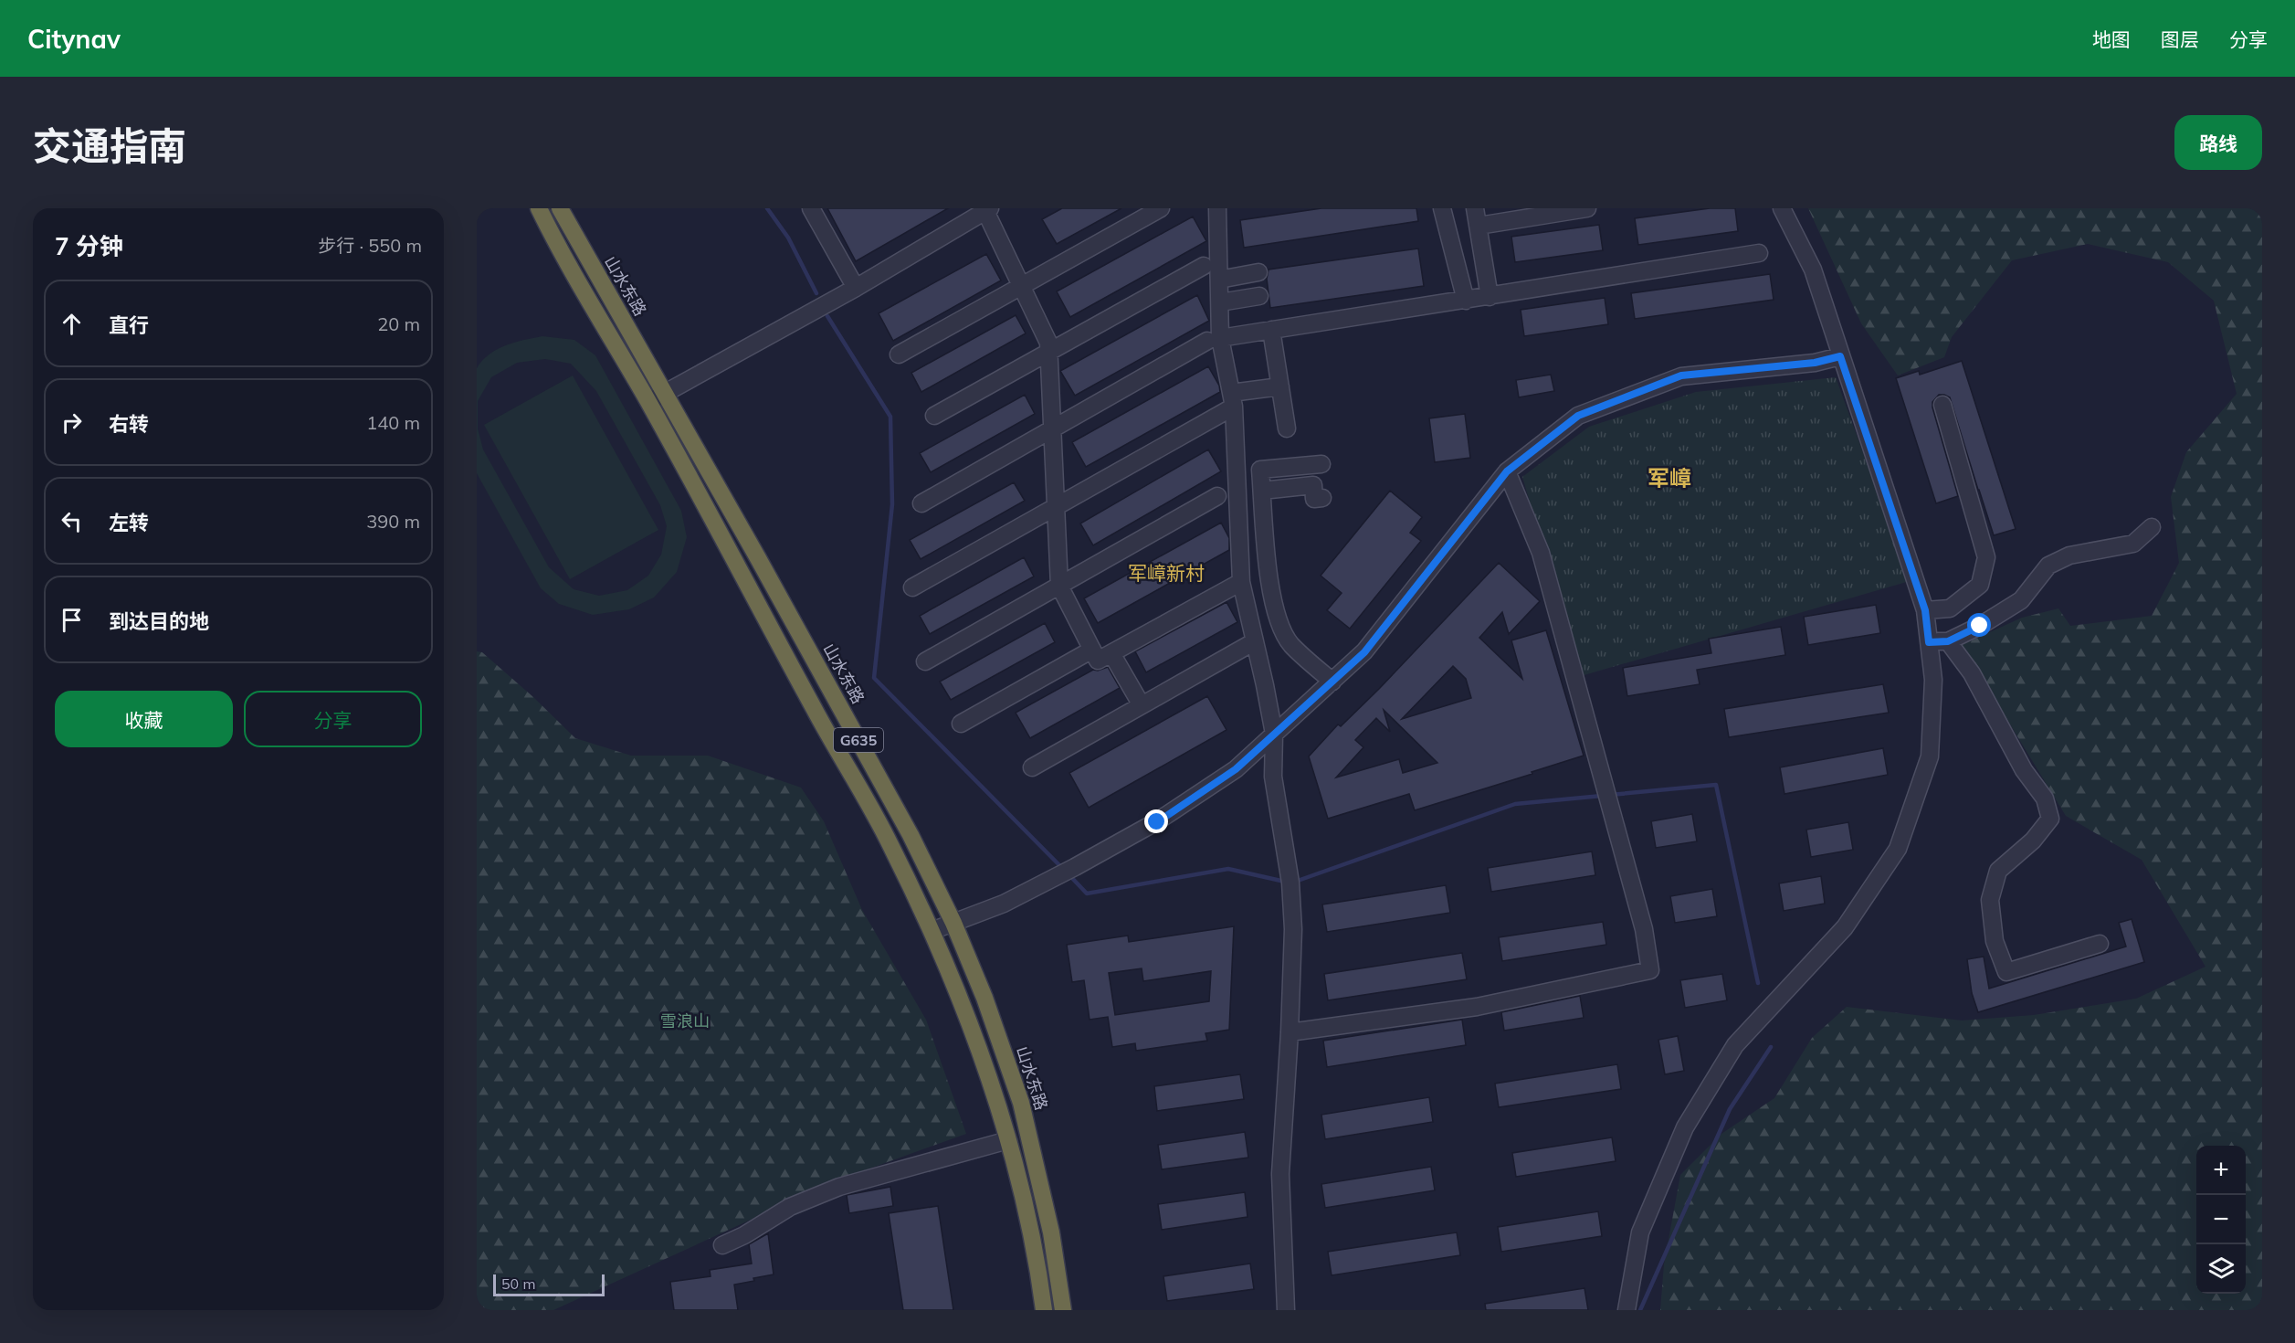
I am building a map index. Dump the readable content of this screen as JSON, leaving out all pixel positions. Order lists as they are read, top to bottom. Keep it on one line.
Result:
{"streets":{"highway":["山水东路","G635"]},"districts":["军嶂","军嶂新村"],"parks":["雪浪山"],"scale_bar":"50 m","page":{"header":"Citynav","nav":["地图","图层","分享"],"title":"交通指南","buttons":["路线",["收藏","分享"]],"heading":["7 分钟","步行 · 550 m"],"list":[["直行","20 m"],["右转","140 m"],["左转","390 m"],"到达目的地"],"map_buttons":["+","−"],"scale":"50 m"}}
